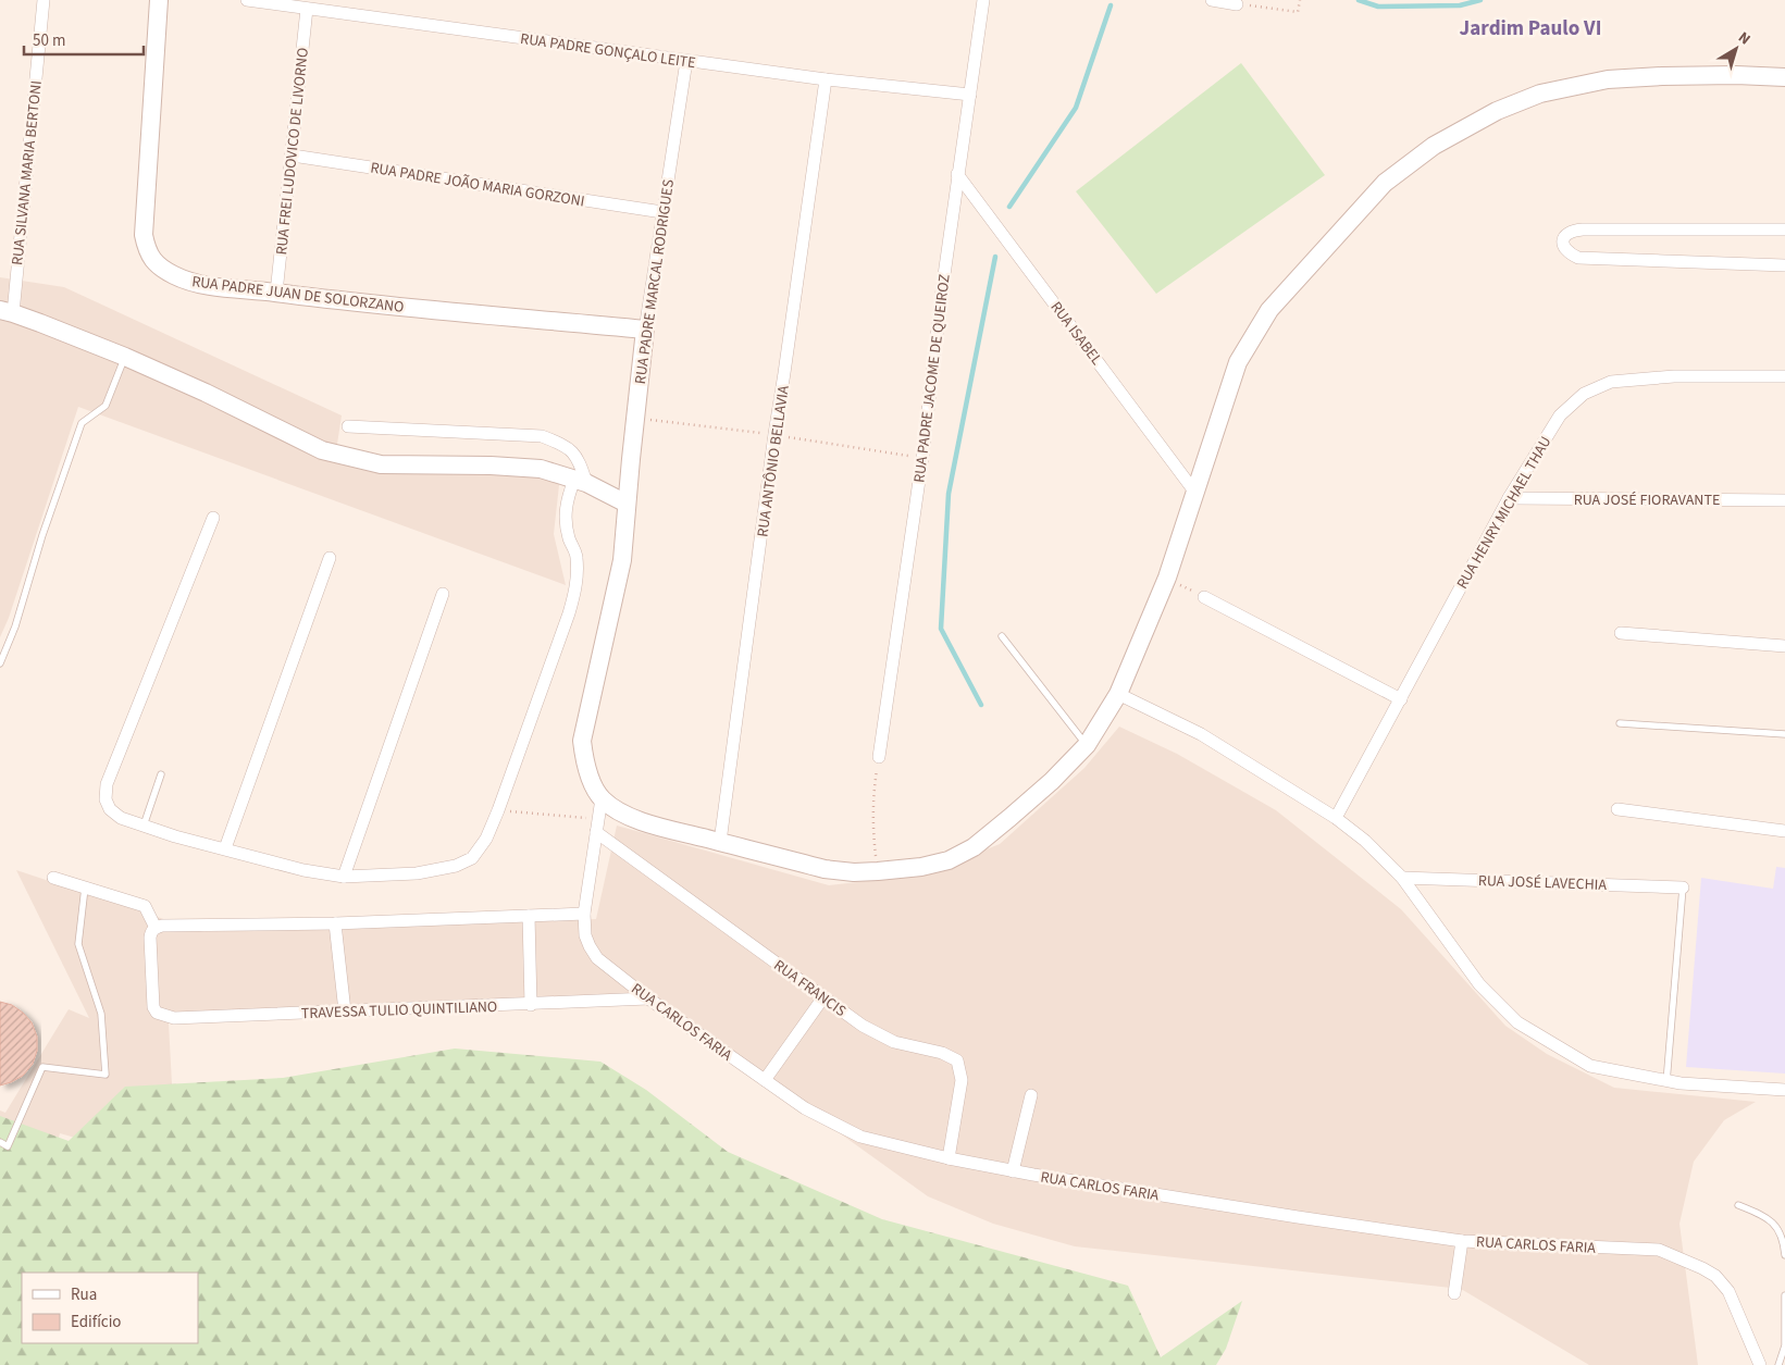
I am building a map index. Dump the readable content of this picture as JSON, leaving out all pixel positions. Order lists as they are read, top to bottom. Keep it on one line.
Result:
{"streets":{"main road":["RUA PADRE MARCAL RODRIGUES","RUA PADRE JUAN DE SOLORZANO"],"street":["RUA PADRE GONÇALO LEITE","RUA FREI LUDOVICO DE LIVORNO","RUA SILVANA MARIA BERTONI","RUA PADRE JOÃO MARIA GORZONI","RUA ISABEL","RUA PADRE JACOME DE QUEIROZ","RUA ANTÔNIO BELLAVIA","RUA JOSÉ FIORAVANTE","RUA HENRY MICHAEL THAU","RUA JOSÉ LAVECHIA","RUA FRANCIS","TRAVESSA TULIO QUINTILIANO","RUA CARLOS FARIA"]},"crossings":[["RUA PADRE GONÇALO LEITE","RUA FREI LUDOVICO DE LIVORNO"],["RUA PADRE GONÇALO LEITE","RUA PADRE MARCAL RODRIGUES"],["RUA PADRE GONÇALO LEITE","RUA PADRE JACOME DE QUEIROZ"],["RUA PADRE GONÇALO LEITE","RUA ANTÔNIO BELLAVIA"],["RUA FREI LUDOVICO DE LIVORNO","RUA PADRE JOÃO MARIA GORZONI"],["RUA FREI LUDOVICO DE LIVORNO","RUA PADRE JUAN DE SOLORZANO"],["RUA PADRE JOÃO MARIA GORZONI","RUA PADRE MARCAL RODRIGUES"],["RUA PADRE MARCAL RODRIGUES","RUA PADRE JUAN DE SOLORZANO"],["RUA PADRE MARCAL RODRIGUES","RUA CARLOS FARIA"],["RUA ISABEL","RUA PADRE JACOME DE QUEIROZ"],["RUA JOSÉ FIORAVANTE","RUA HENRY MICHAEL THAU"],["RUA FRANCIS","RUA CARLOS FARIA"],["TRAVESSA TULIO QUINTILIANO","RUA CARLOS FARIA"]],"districts":["Jardim Paulo VI"],"legend":["Rua","Edifício"],"scale_bar":"50 m","north":"top right"}
